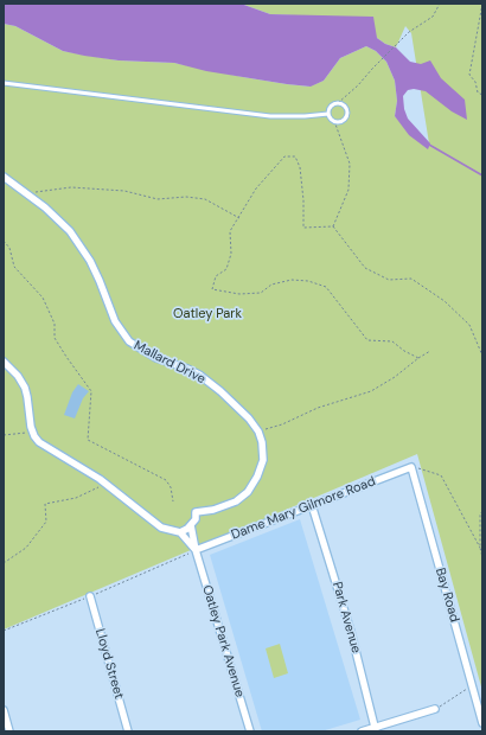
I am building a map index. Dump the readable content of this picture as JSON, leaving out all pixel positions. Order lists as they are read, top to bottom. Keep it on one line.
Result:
{"streets":{"street":["Mallard Drive","Dame Mary Gilmore Road","Bay Road","Park Avenue","Oatley Park Avenue","Lloyd Street"]},"crossings":[["Dame Mary Gilmore Road","Bay Road"],["Dame Mary Gilmore Road","Park Avenue"],["Dame Mary Gilmore Road","Oatley Park Avenue"]],"parks":["Oatley Park"]}
